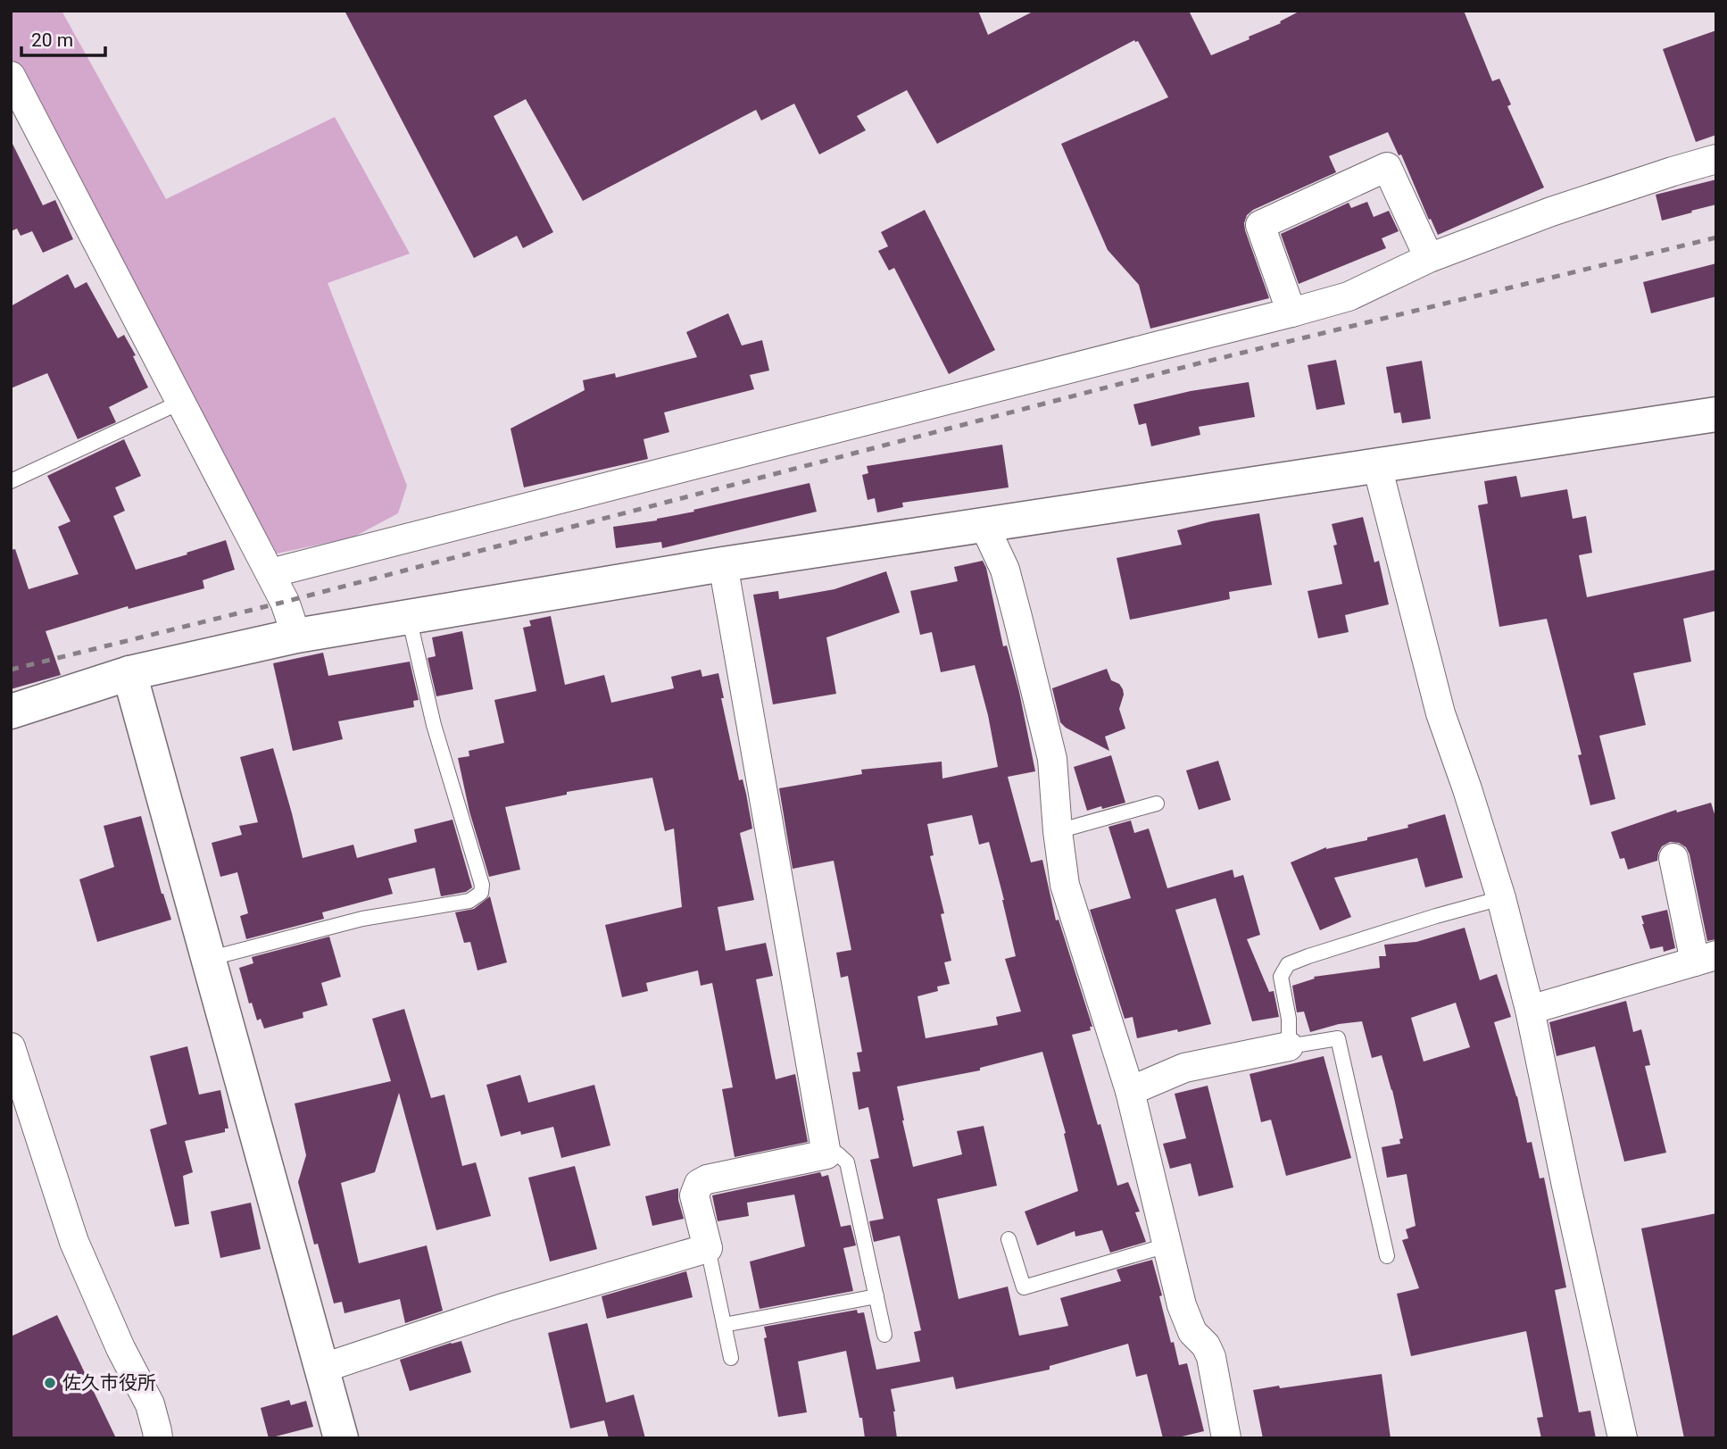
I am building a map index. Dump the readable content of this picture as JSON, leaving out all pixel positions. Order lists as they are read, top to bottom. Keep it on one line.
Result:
{"places":["佐久市役所"],"scale_bar":"20 m"}
